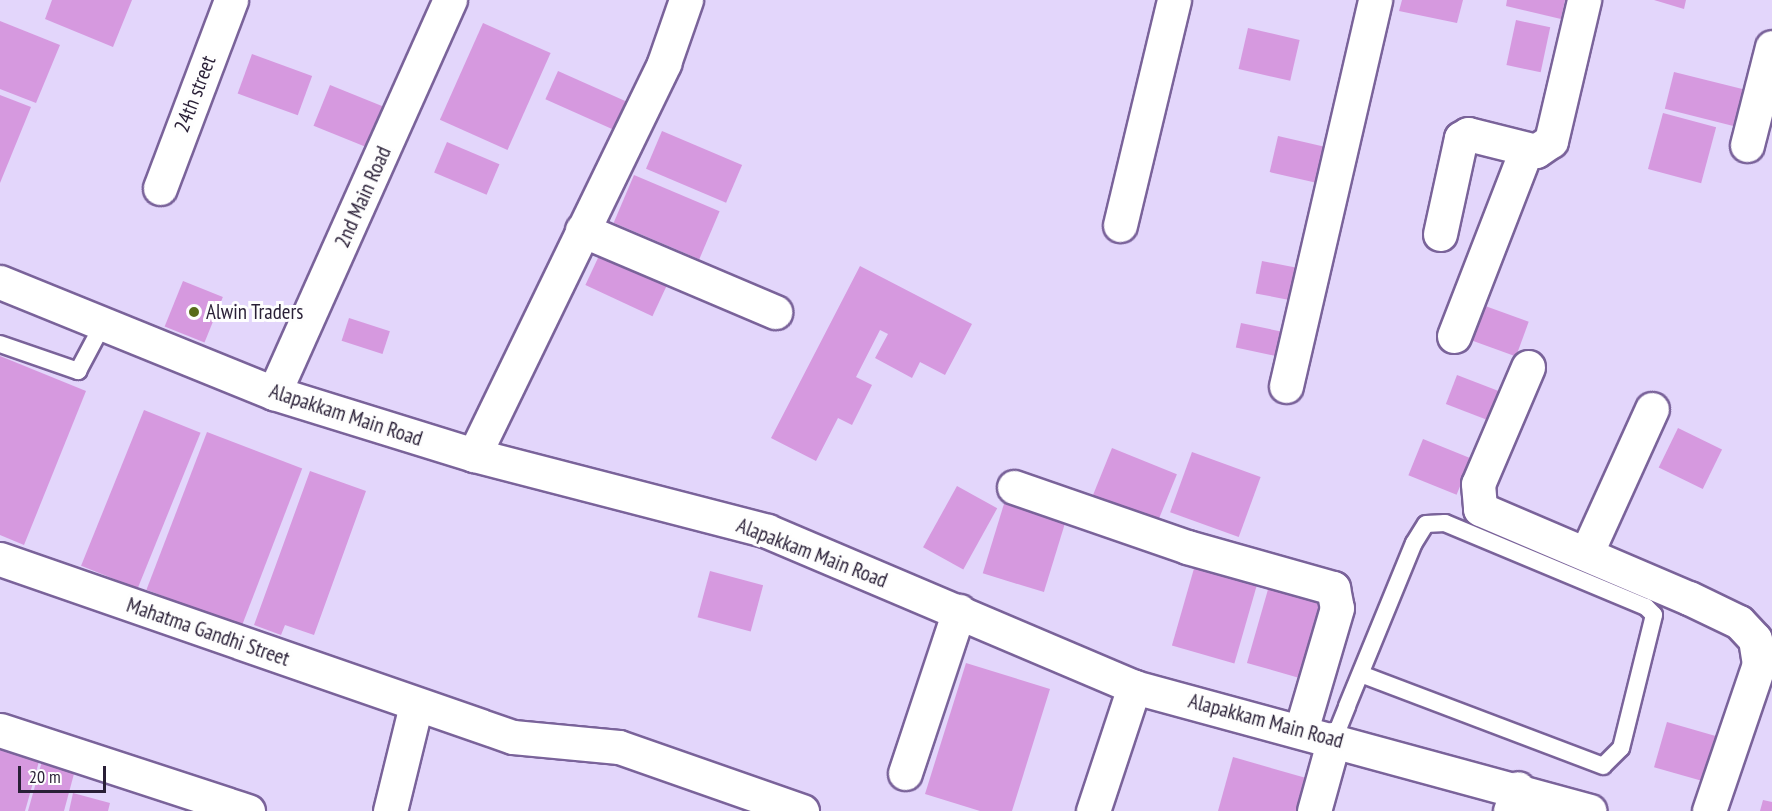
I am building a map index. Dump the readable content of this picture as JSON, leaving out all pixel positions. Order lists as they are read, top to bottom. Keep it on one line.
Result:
{"streets":{"street":["24th street","2nd Main Road","Alapakkam Main Road","Mahatma Gandhi Street"]},"crossings":[["2nd Main Road","Alapakkam Main Road"]],"places":["Alwin Traders"],"scale_bar":"20 m"}
